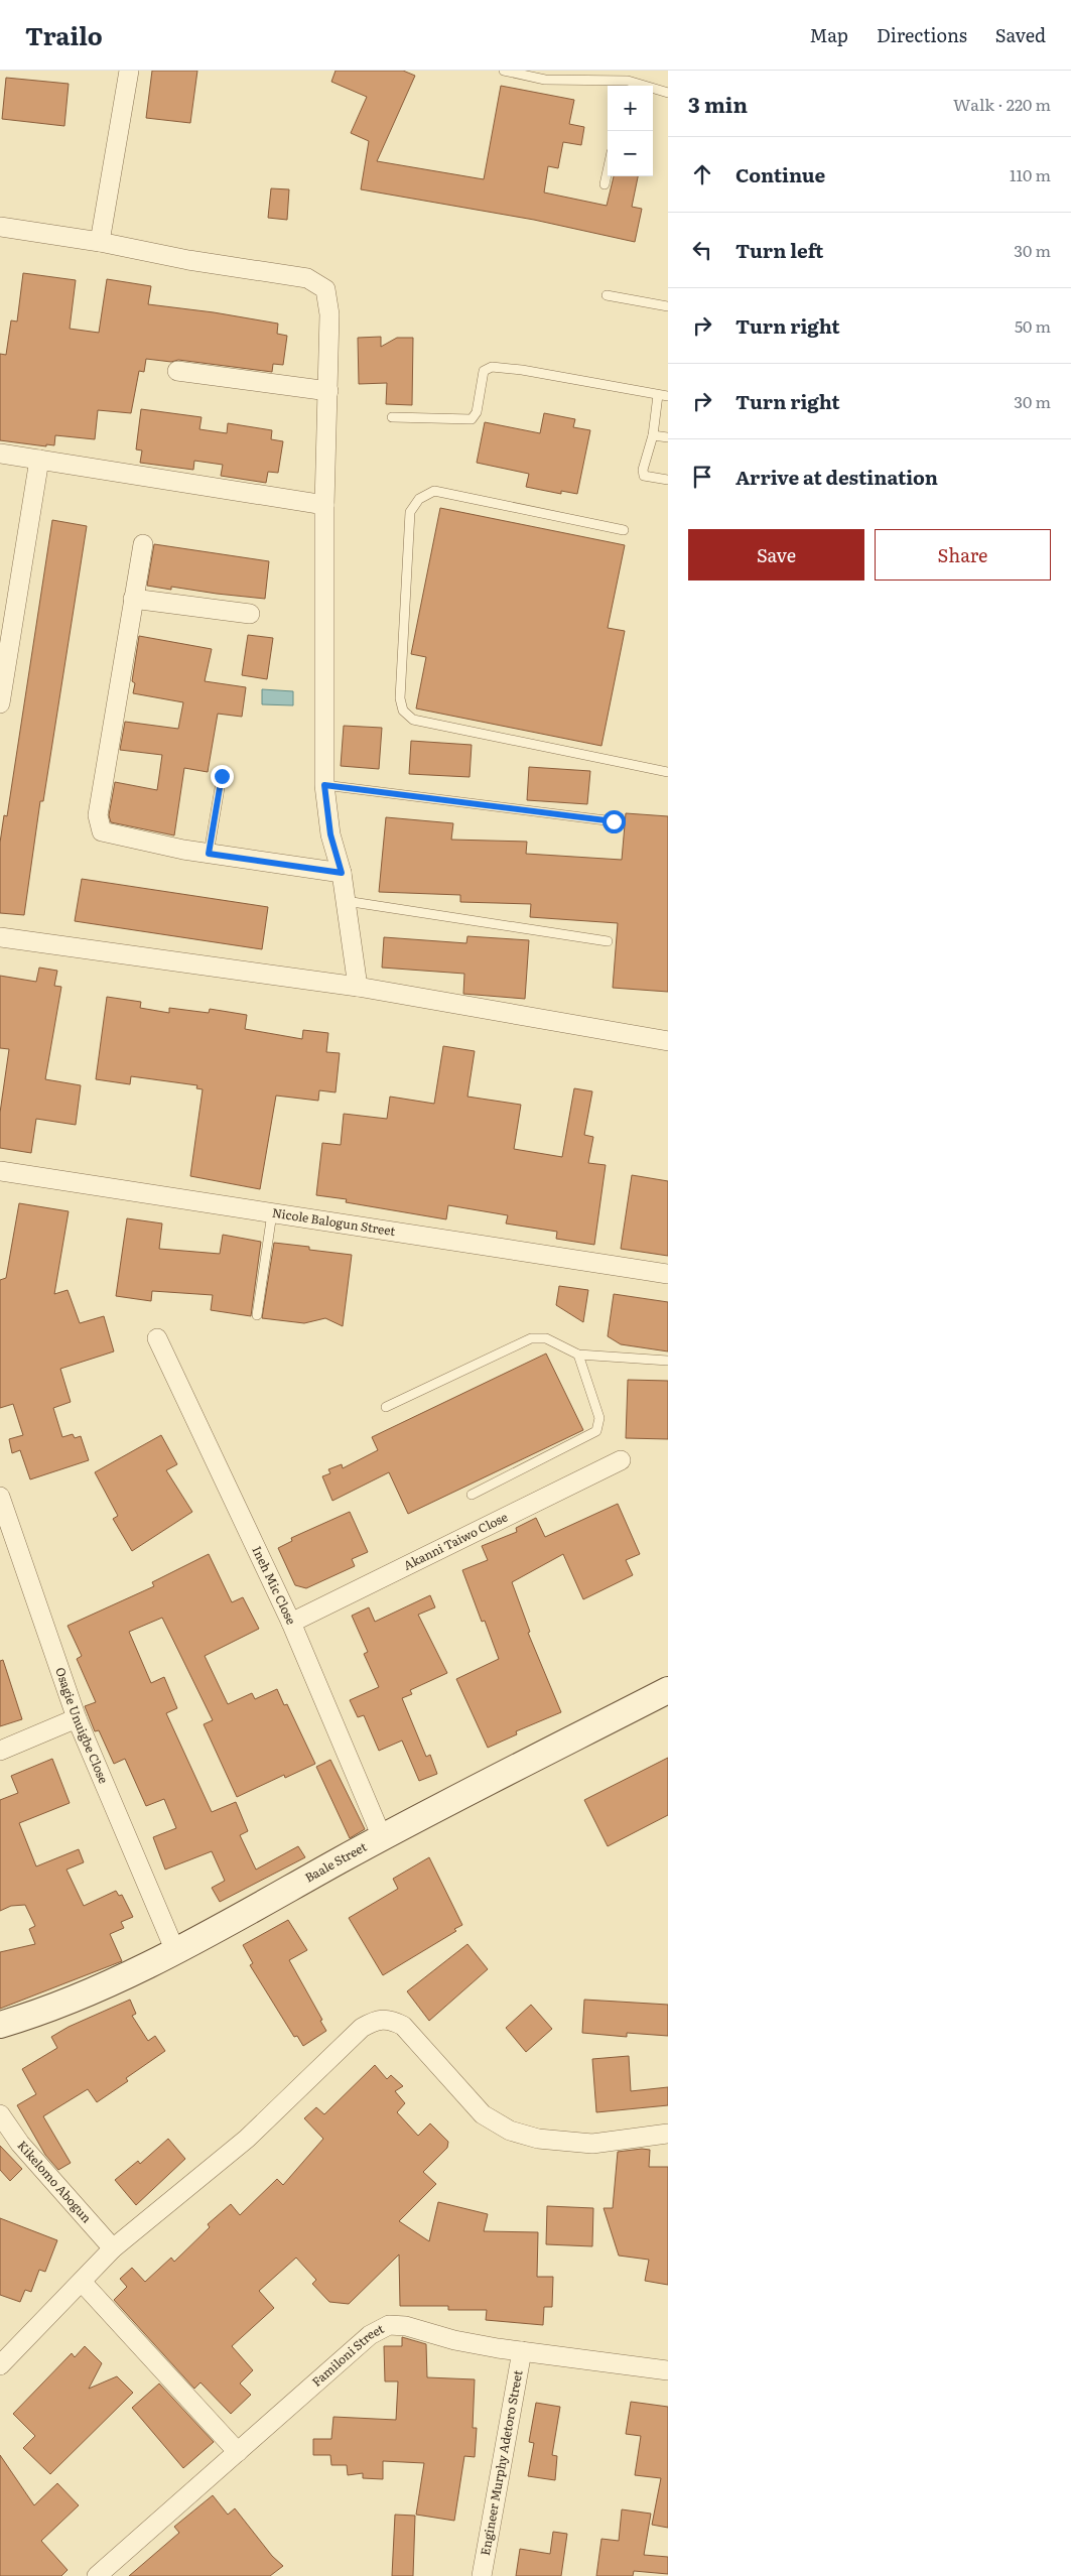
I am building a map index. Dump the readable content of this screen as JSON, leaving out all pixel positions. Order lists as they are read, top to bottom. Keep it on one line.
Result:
{"streets":{"street":["Nicole Balogun Street","Akanni Taiwo Close","Ineh Mic Close","Osagie Unuigbe Close","Baale Street","Kikelomo Abogun","Familoni Street","Engineer Murphy Adetoro Street"]},"crossings":[["Akanni Taiwo Close","Ineh Mic Close"],["Ineh Mic Close","Baale Street"],["Osagie Unuigbe Close","Baale Street"],["Familoni Street","Engineer Murphy Adetoro Street"]],"page":{"header":"Trailo","nav":["Map","Directions","Saved"],"heading":["3 min","Walk · 220 m"],"map_buttons":["+","−"],"list":[["Continue","110 m"],["Turn left","30 m"],["Turn right","50 m"],["Turn right","30 m"],"Arrive at destination"],"buttons":["Save","Share"]}}
